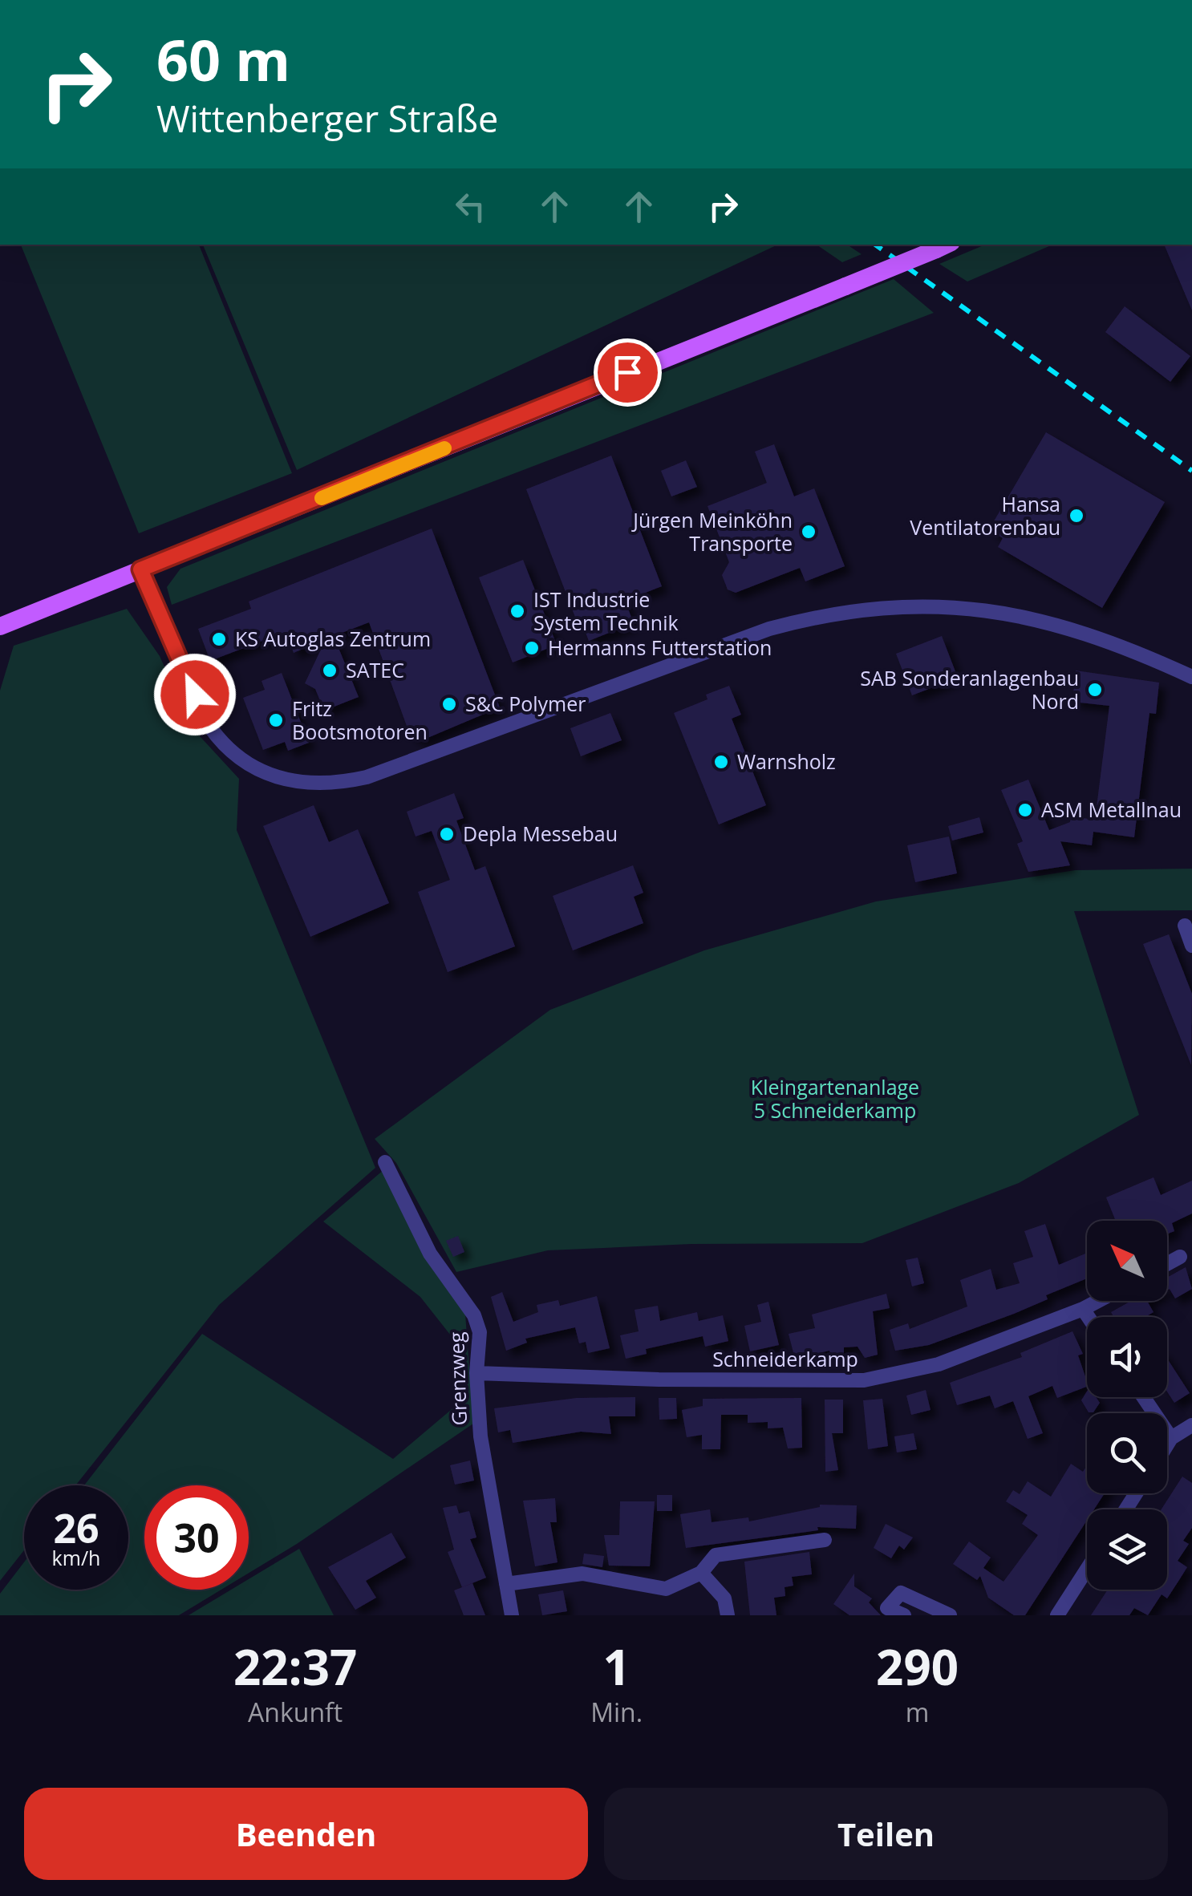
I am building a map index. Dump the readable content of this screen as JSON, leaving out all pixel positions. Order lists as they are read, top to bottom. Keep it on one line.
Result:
{"streets":{"street":["Schneiderkamp","Grenzweg"]},"crossings":[["Schneiderkamp","Grenzweg"]],"parks":["Kleingartenanlage 5 Schneiderkamp"],"places":["Hansa Ventilatorenbau","Jürgen Meinköhn Transporte","IST Industrie System Technik","KS Autoglas Zentrum","Hermanns Futterstation","SATEC","SAB Sonderanlagenbau Nord","S&C Polymer","Fritz Bootsmotoren","Warnsholz","ASM Metallnau","Depla Messebau"],"north":"top left","page":{"turn":["60 m","Wittenberger Straße"],"speed":"26 km/h","limit":"30","eta":["22:37","Ankunft","1","Min.","290","m"],"buttons":["Beenden","Teilen"]}}
